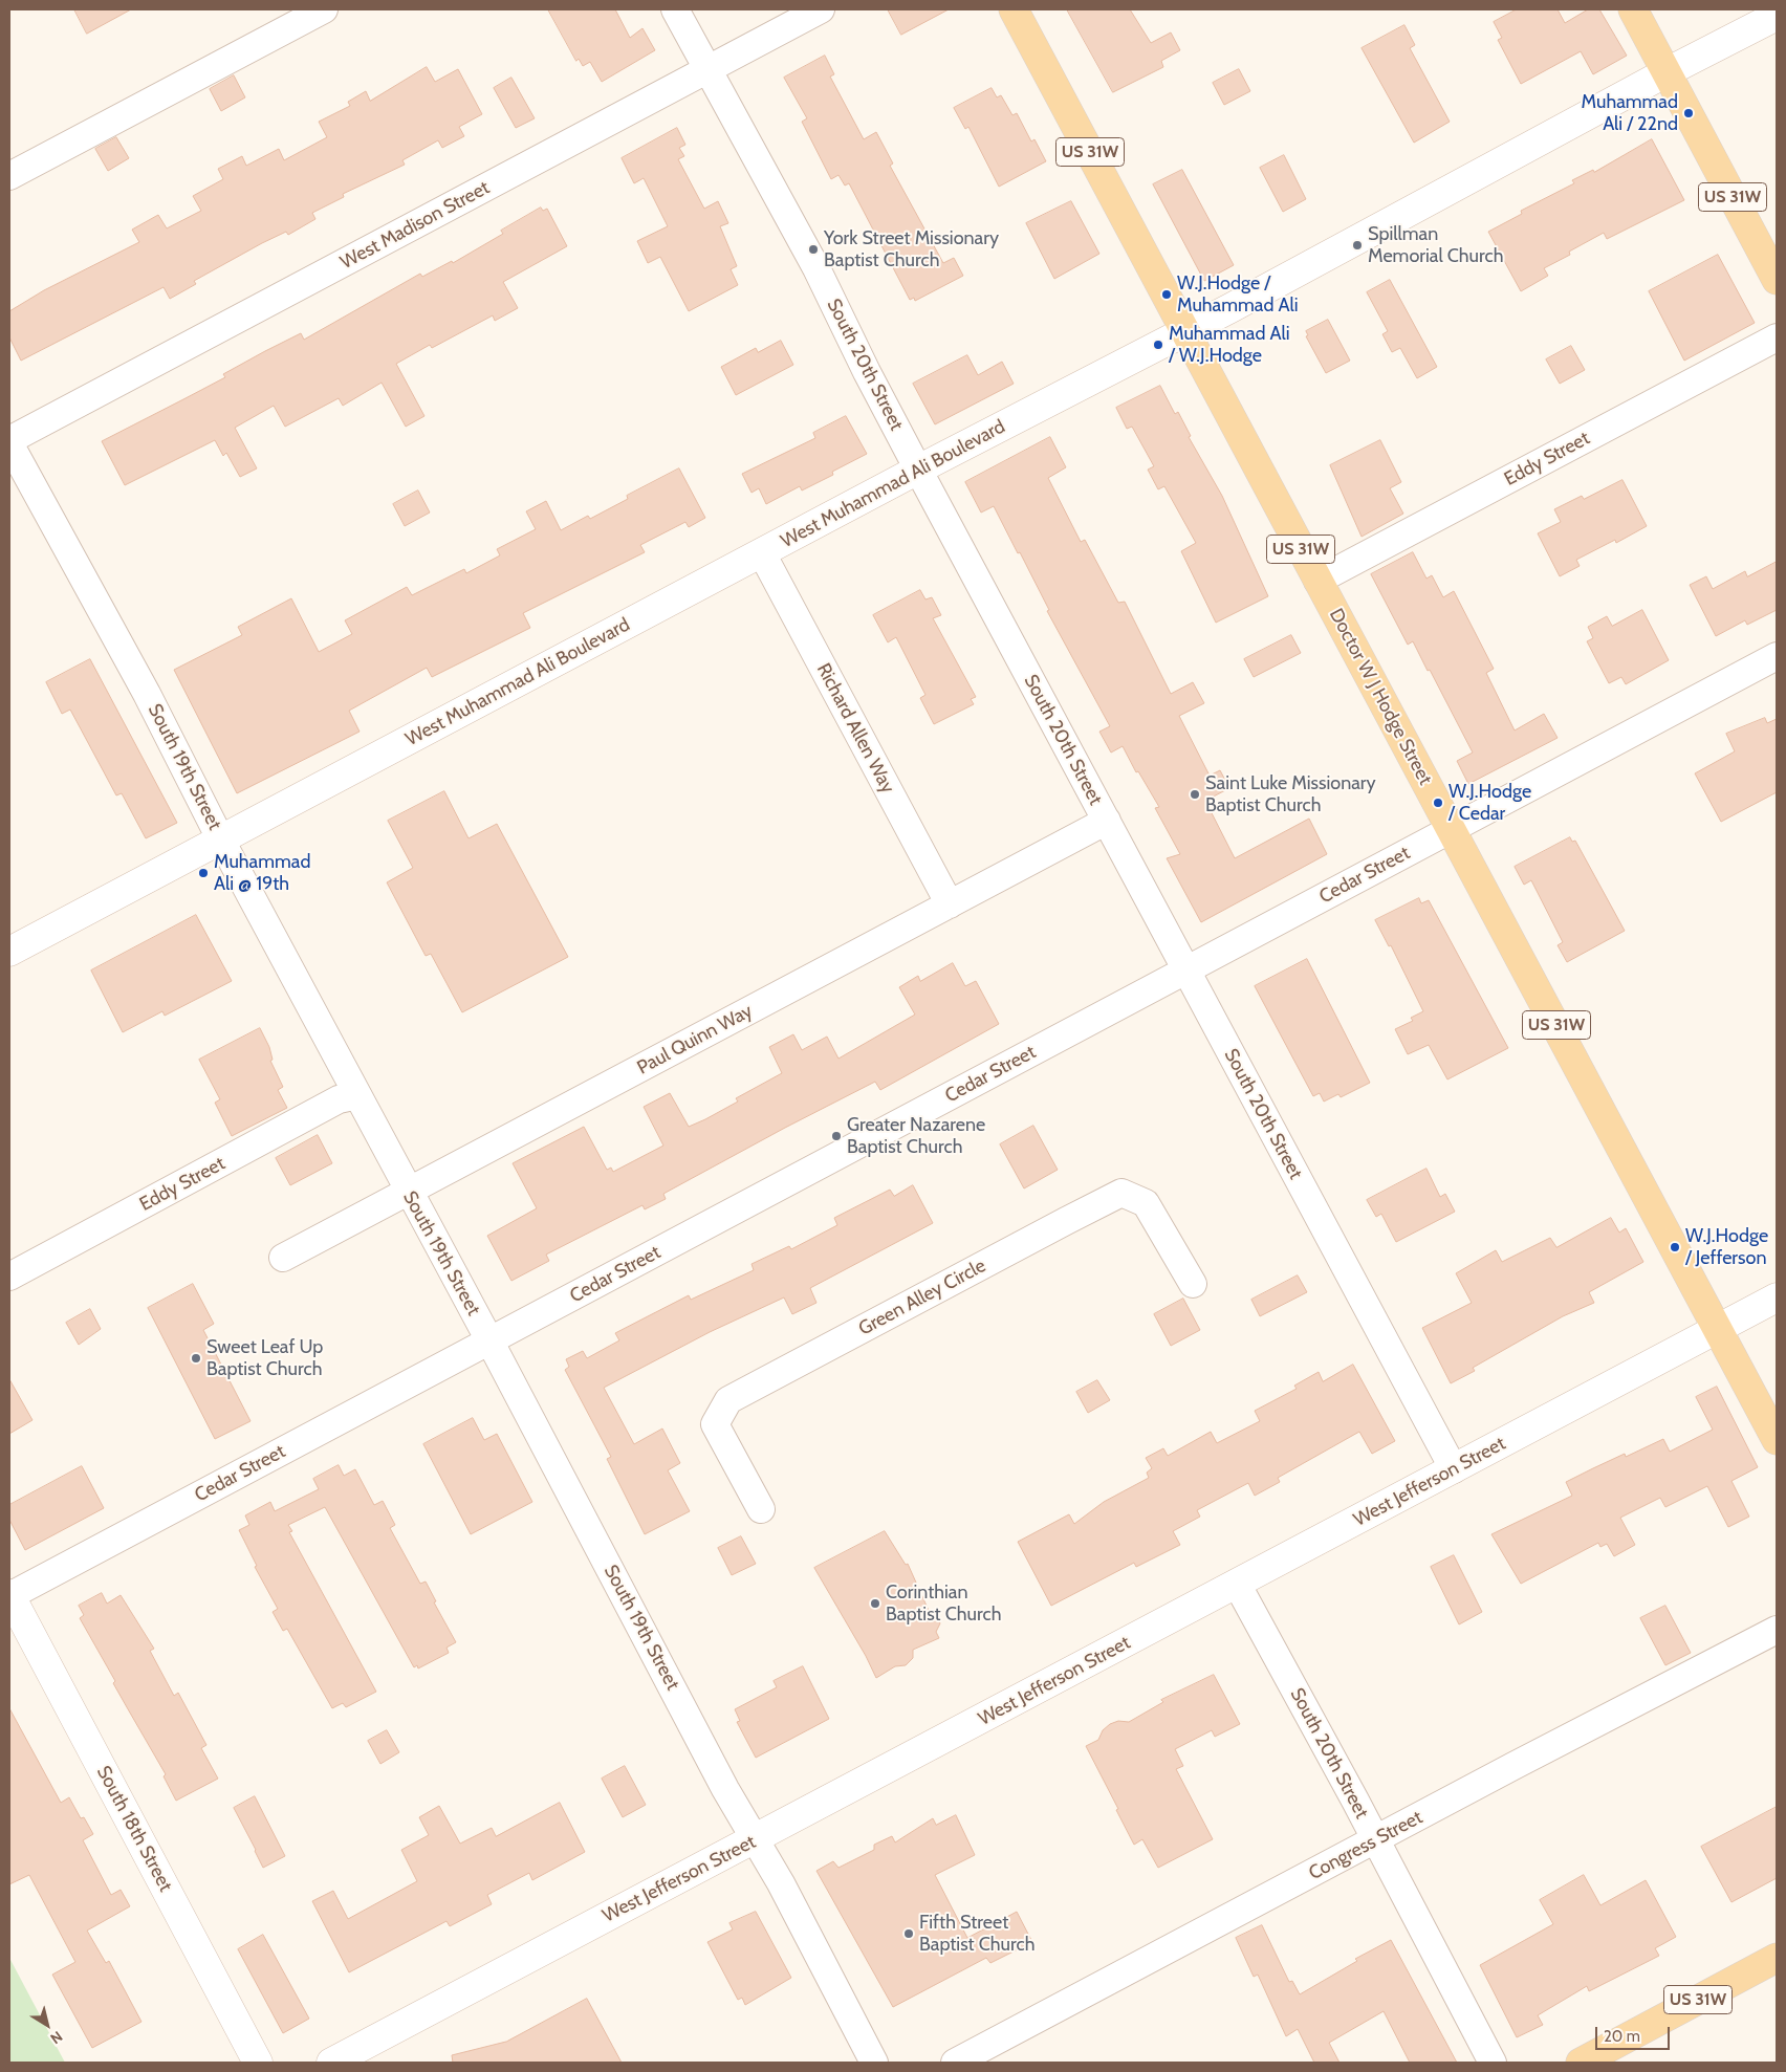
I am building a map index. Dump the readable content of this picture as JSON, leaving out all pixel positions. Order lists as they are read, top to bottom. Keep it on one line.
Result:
{"streets":{"main road":["US 31W","Doctor W J Hodge Street"],"street":["West Madison Street","South 20th Street","Eddy Street","West Muhammad Ali Boulevard","Richard Allen Way","South 19th Street","Cedar Street","Paul Quinn Way","Green Alley Circle","West Jefferson Street","South 18th Street","Congress Street"]},"crossings":[["US 31W","West Muhammad Ali Boulevard"],["West Madison Street","South 20th Street"],["West Madison Street","South 19th Street"],["South 20th Street","West Muhammad Ali Boulevard"],["South 20th Street","Cedar Street"],["South 20th Street","Paul Quinn Way"],["South 20th Street","West Jefferson Street"],["South 20th Street","Congress Street"],["Eddy Street","Doctor W J Hodge Street"],["Eddy Street","South 19th Street"],["West Muhammad Ali Boulevard","Doctor W J Hodge Street"],["West Muhammad Ali Boulevard","Richard Allen Way"],["West Muhammad Ali Boulevard","South 19th Street"],["Doctor W J Hodge Street","Cedar Street"],["Doctor W J Hodge Street","West Jefferson Street"],["Richard Allen Way","Paul Quinn Way"],["South 19th Street","Cedar Street"],["South 19th Street","Paul Quinn Way"],["South 19th Street","West Jefferson Street"],["Cedar Street","South 18th Street"]],"places":["Muhammad Ali / 22nd","Spillman Memorial Church","York Street Missionary Baptist Church","W.J.Hodge / Muhammad Ali","Muhammad Ali / W.J.Hodge","Saint Luke Missionary Baptist Church","W.J.Hodge / Cedar","Muhammad Ali @ 19th","Greater Nazarene Baptist Church","W.J.Hodge / Jefferson","Sweet Leaf Up Baptist Church","Corinthian Baptist Church","Fifth Street Baptist Church"],"scale_bar":"20 m","north":"bottom right"}
